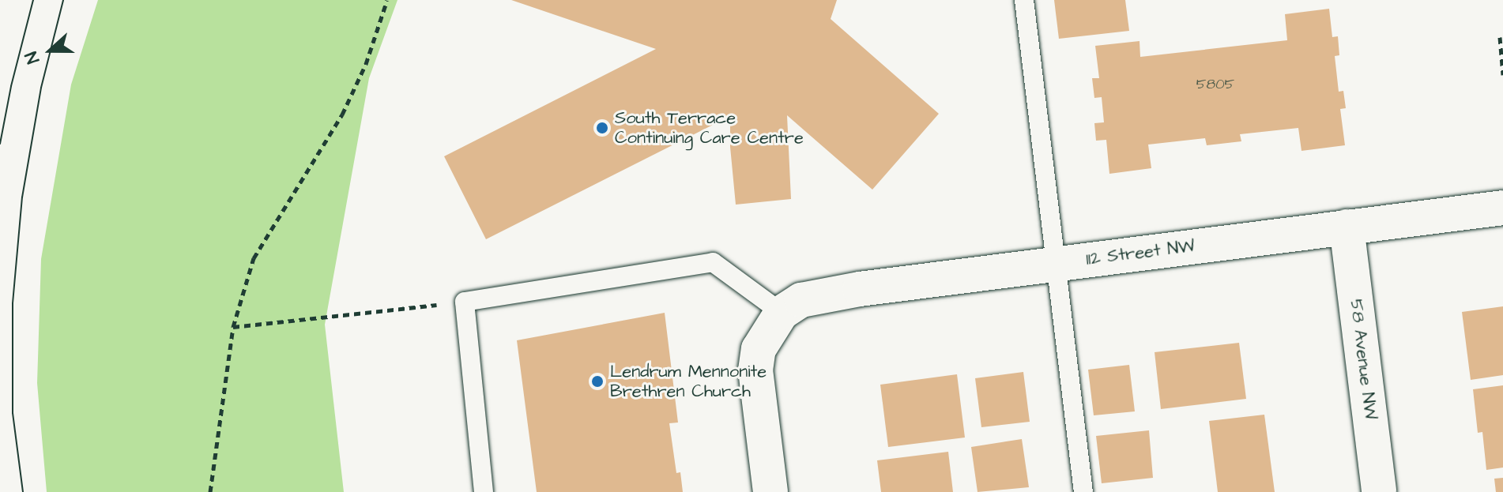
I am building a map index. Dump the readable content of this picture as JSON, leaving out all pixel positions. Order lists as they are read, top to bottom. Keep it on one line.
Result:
{"streets":{"street":["112 Street NW","58 Avenue NW"]},"crossings":[["112 Street NW","58 Avenue NW"]],"places":["South Terrace Continuing Care Centre","Lendrum Mennonite Brethren Church"],"house_numbers":["5805"],"north":"left"}
